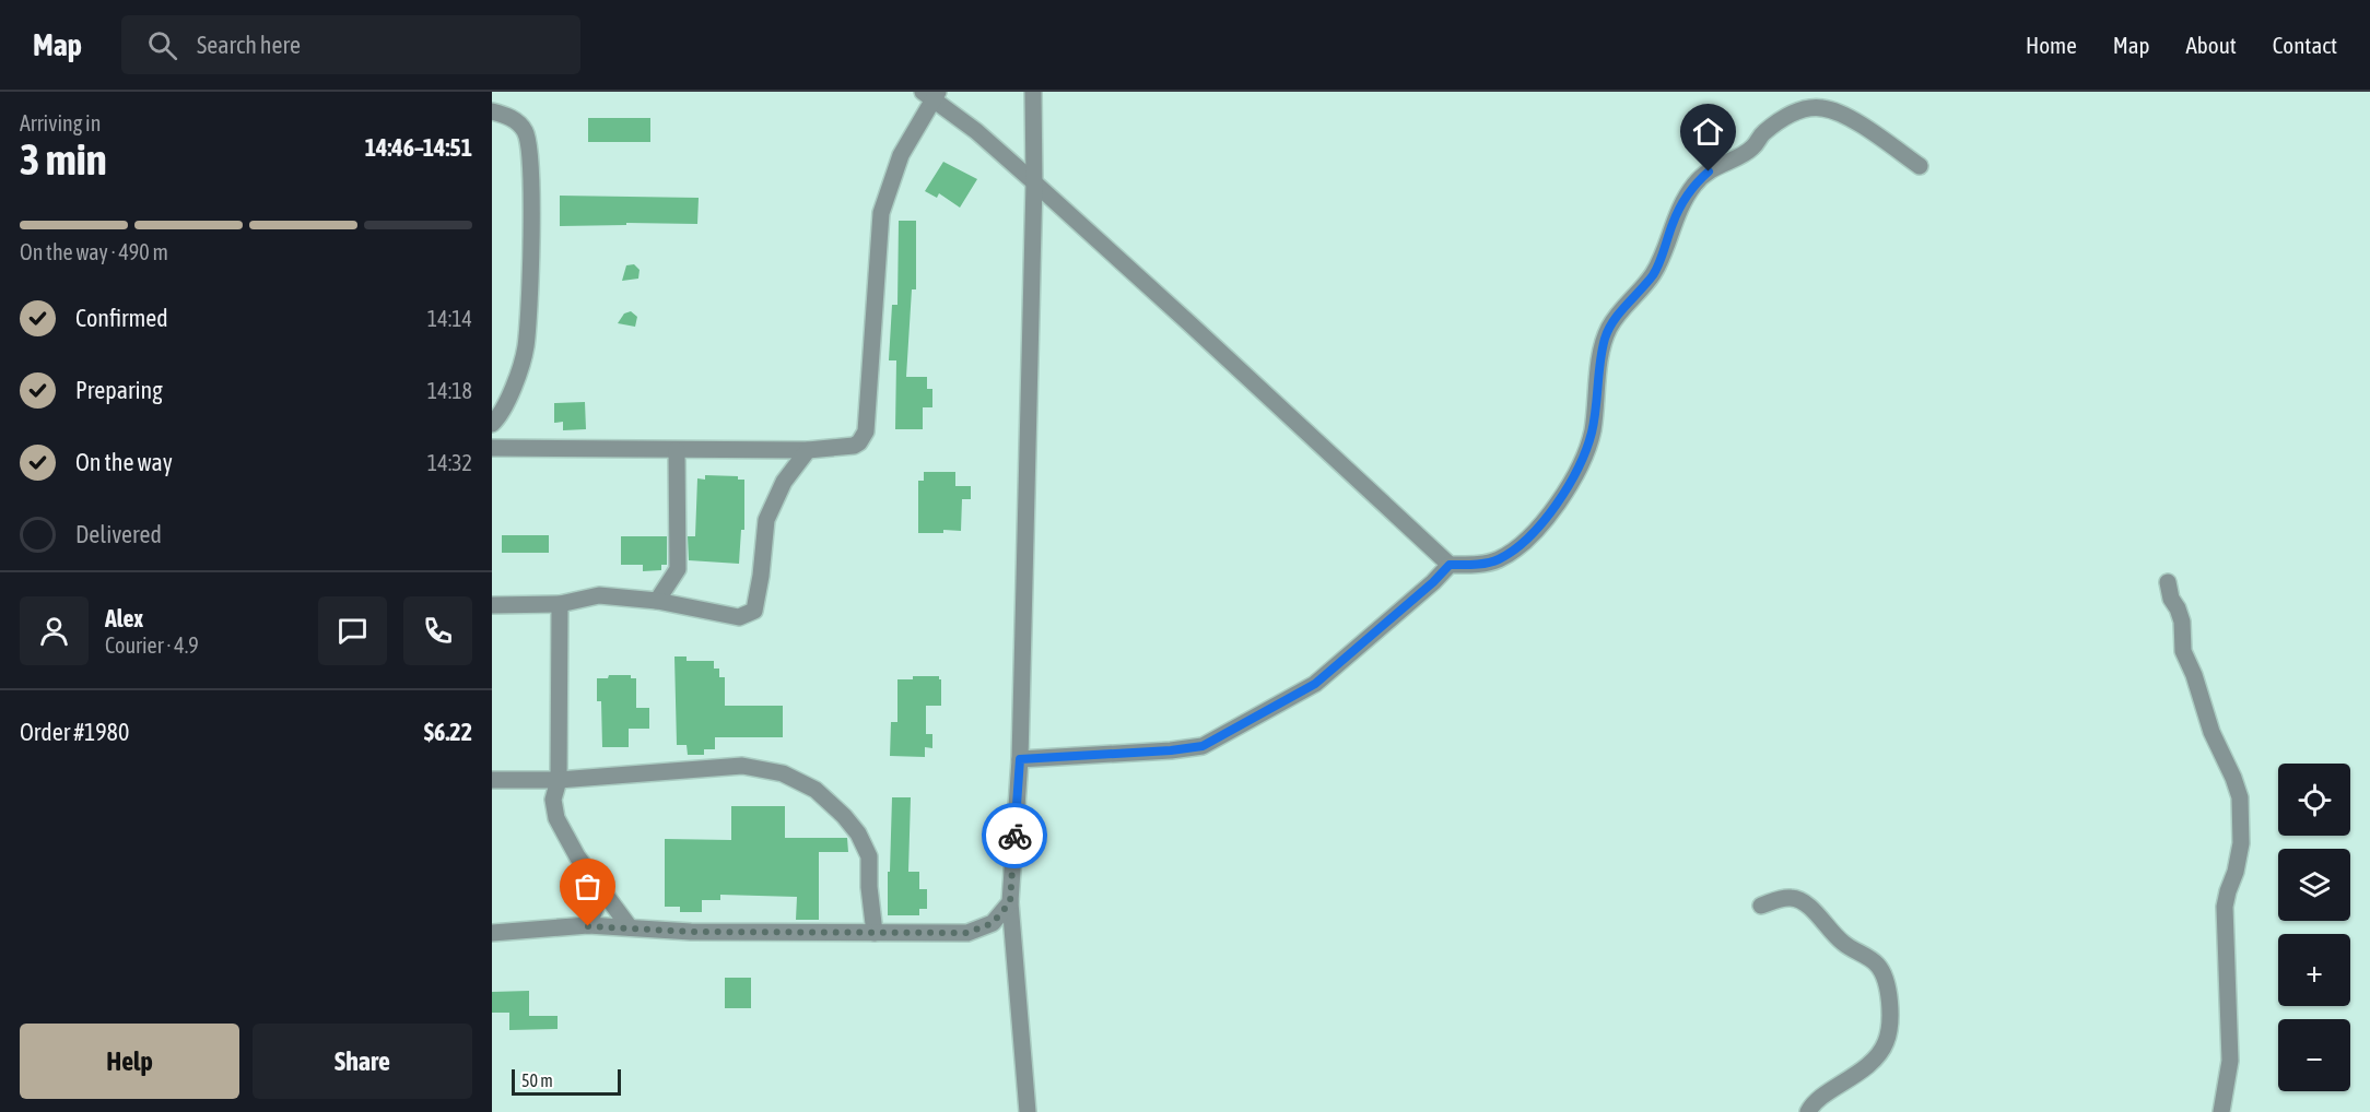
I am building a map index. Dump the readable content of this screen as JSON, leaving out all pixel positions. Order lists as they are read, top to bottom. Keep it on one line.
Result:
{"scale_bar":"50 m","page":{"header":"Map","search":"Search here","nav":["Home","Map","About","Contact"],"heading":["3 min","Arriving in","14:46–14:51"],"panel":["Alex","Courier · 4.9","Order #1980","$6.22"],"bar":"On the way · 490 m","list":[["Confirmed","14:14"],["Preparing","14:18"],["On the way","14:32"],"Delivered"],"map_buttons":["+","−"],"buttons":["Help","Share"],"scale":"50 m"}}
